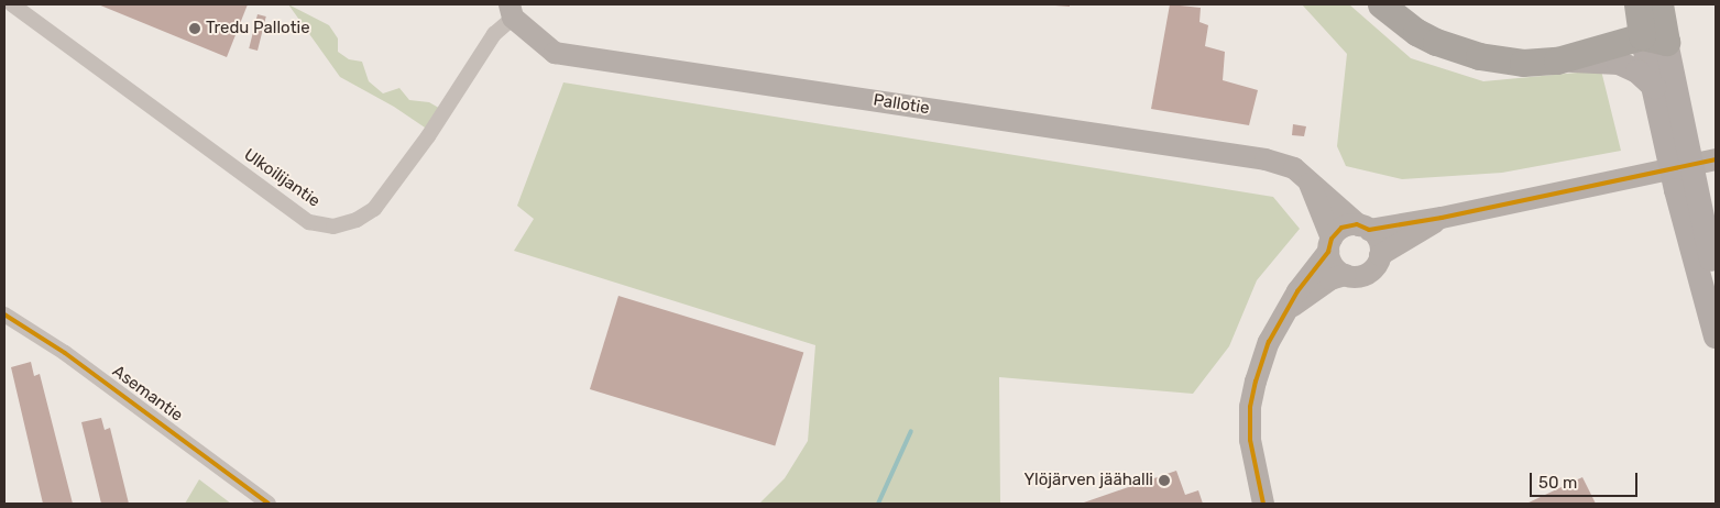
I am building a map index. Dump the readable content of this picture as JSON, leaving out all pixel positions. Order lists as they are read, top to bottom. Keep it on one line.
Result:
{"streets":{"street":["Pallotie","Ulkoilijantie","Asemantie"]},"crossings":[["Pallotie","Ulkoilijantie"]],"places":["Tredu Pallotie","Ylöjärven jäähalli"],"scale_bar":"50 m"}
